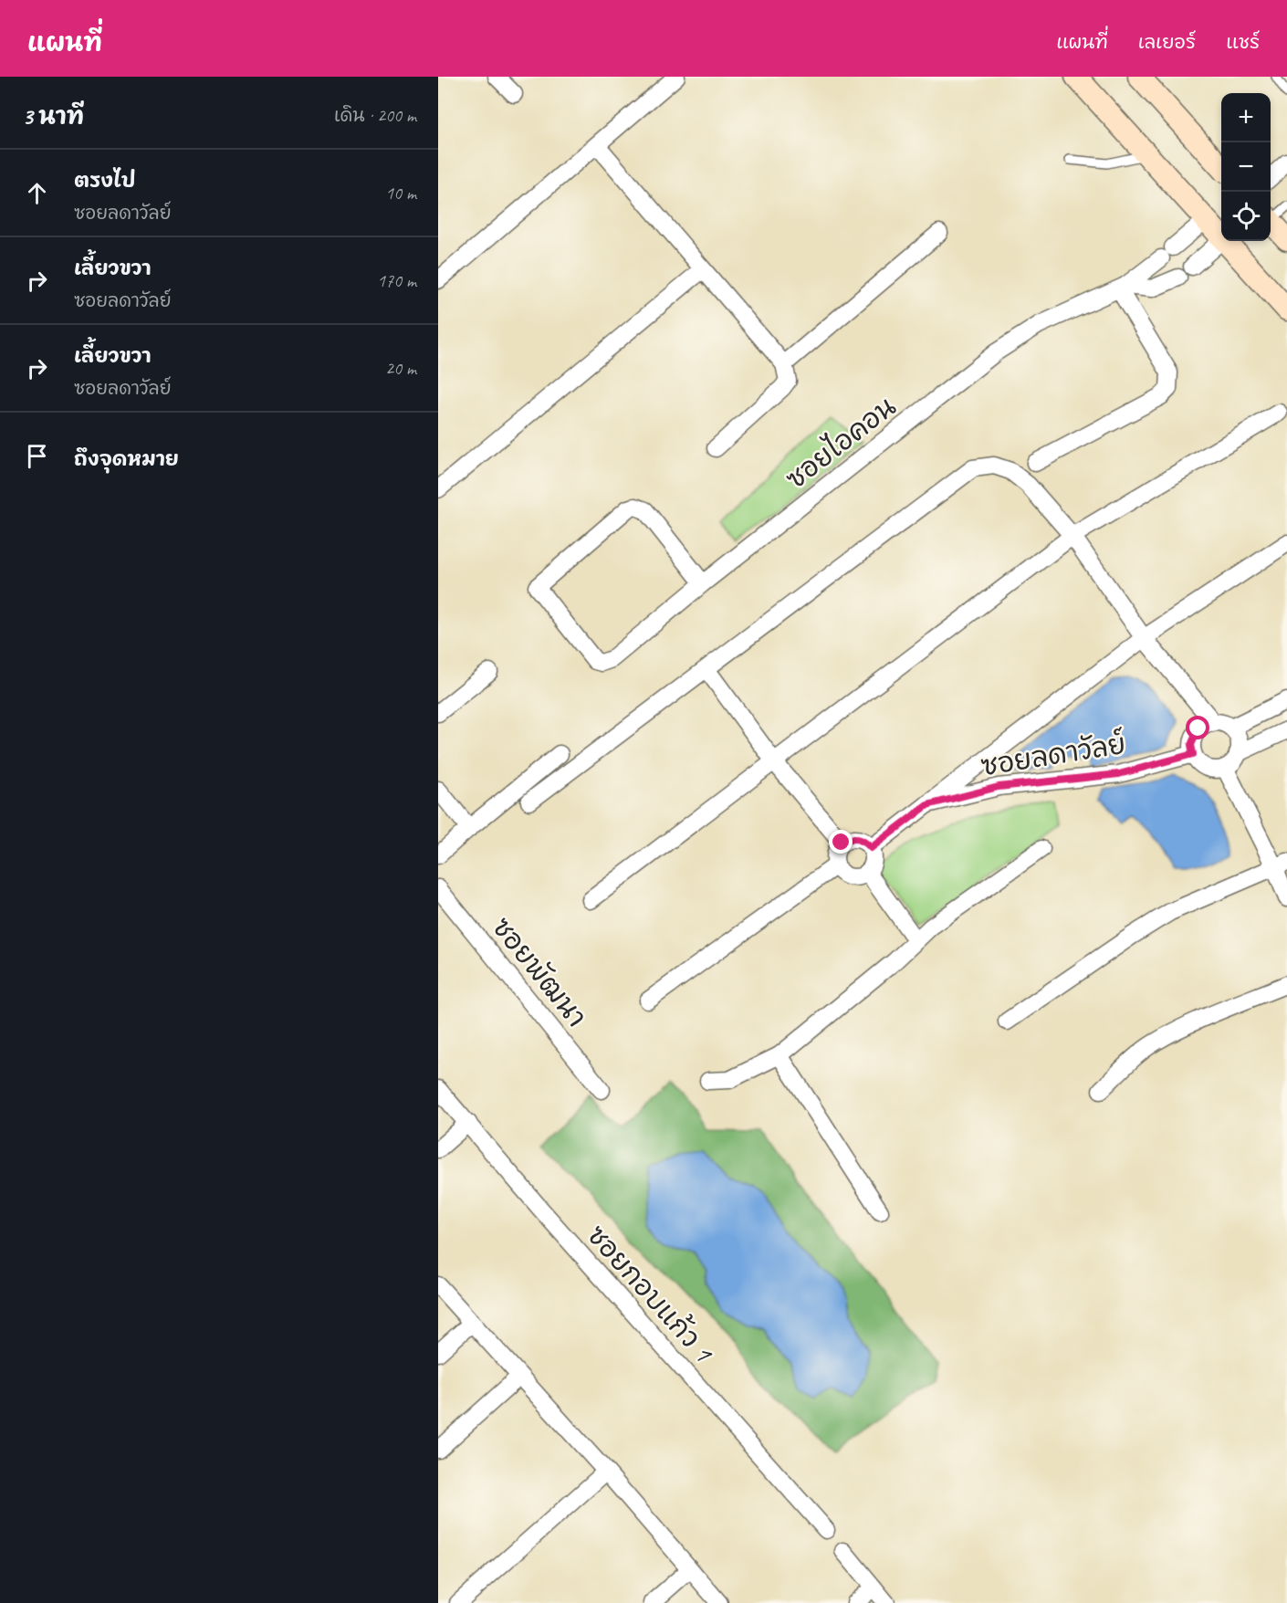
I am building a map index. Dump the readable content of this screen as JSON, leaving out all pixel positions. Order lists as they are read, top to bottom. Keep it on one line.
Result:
{"streets":{"street":["ซอยไอคอน","ซอยลดาวัลย์","ซอยพัฒนา","ซอยกอบแก้ว 1"]},"page":{"header":"แผนที่","nav":["แผนที่","เลเยอร์","แชร์"],"heading":["3 นาที","เดิน · 200 m"],"map_buttons":["+","−"],"list":[["ตรงไป","ซอยลดาวัลย์","10 m"],["เลี้ยวขวา","ซอยลดาวัลย์","170 m"],["เลี้ยวขวา","ซอยลดาวัลย์","20 m"],"ถึงจุดหมาย"]}}
